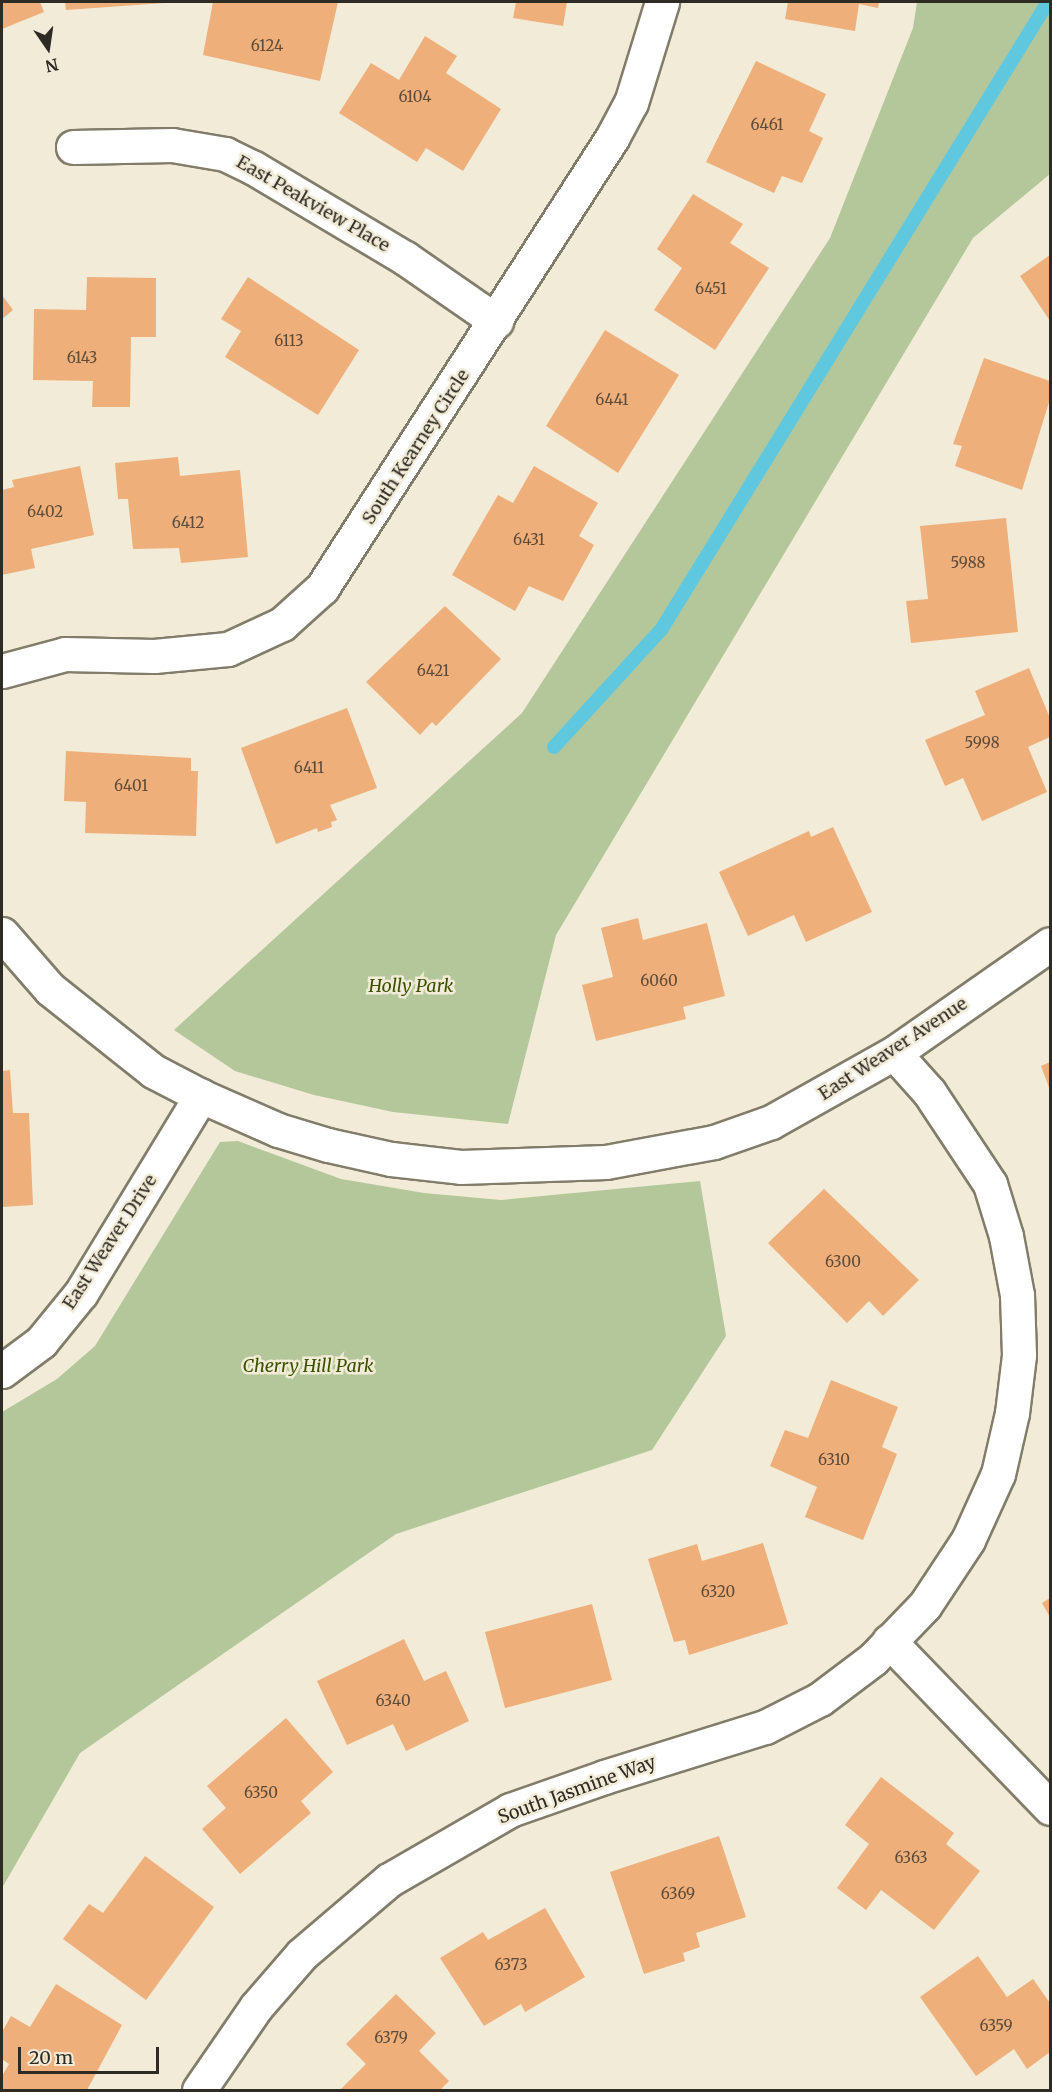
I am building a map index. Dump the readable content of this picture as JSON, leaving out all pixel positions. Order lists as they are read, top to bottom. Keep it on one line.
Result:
{"streets":{"street":["East Peakview Place","South Kearney Circle","East Weaver Avenue","East Weaver Drive","South Jasmine Way"]},"crossings":[["East Peakview Place","South Kearney Circle"],["East Weaver Avenue","East Weaver Drive"],["East Weaver Avenue","South Jasmine Way"]],"parks":["Holly Park","Cherry Hill Park"],"house_numbers":["6124","6104","6461","6451","6113","6143","6441","6402","6412","6431","5988","6421","5998","6411","6401","6060","6300","6310","6320","6340","6350","6363","6369","6373","6359","6379"],"scale_bar":"20 m","north":"bottom"}
